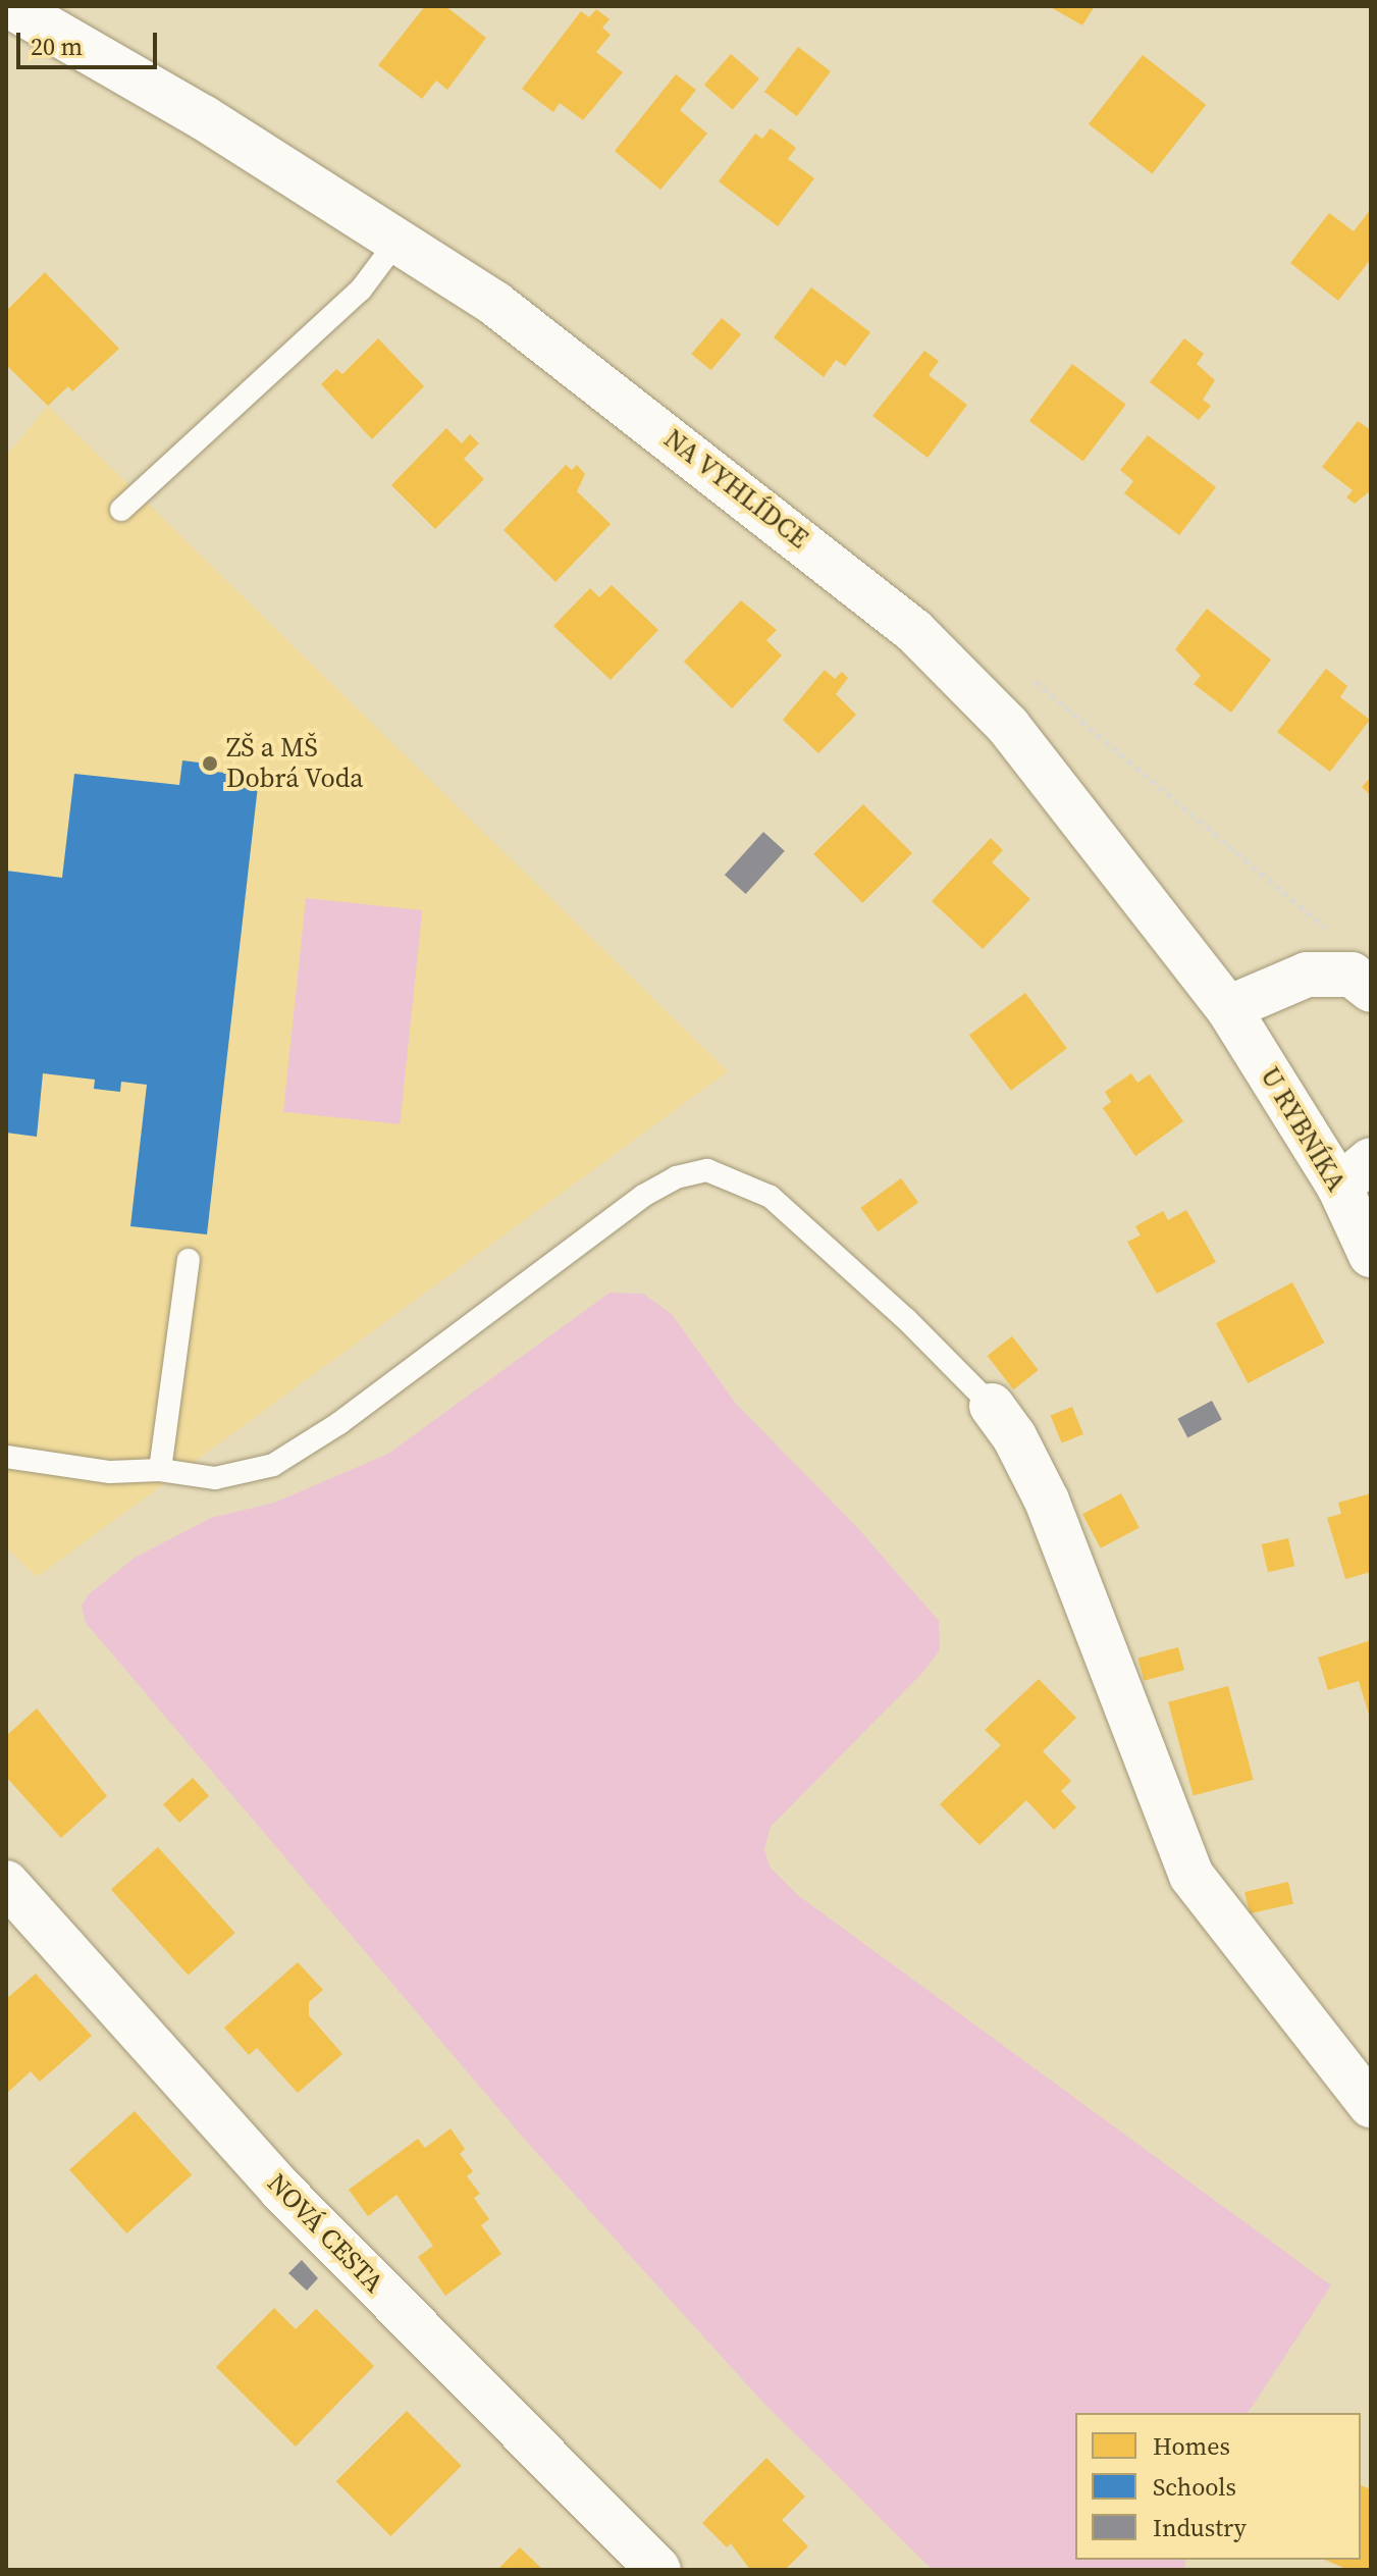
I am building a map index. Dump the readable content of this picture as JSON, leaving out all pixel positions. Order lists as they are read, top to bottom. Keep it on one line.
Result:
{"streets":{"street":["NA VYHLÍDCE","U RYBNÍKA","NOVÁ CESTA"]},"crossings":[["NA VYHLÍDCE","U RYBNÍKA"]],"places":["ZŠ a MŠ Dobrá Voda"],"legend":["Homes","Schools","Industry"],"scale_bar":"20 m"}
